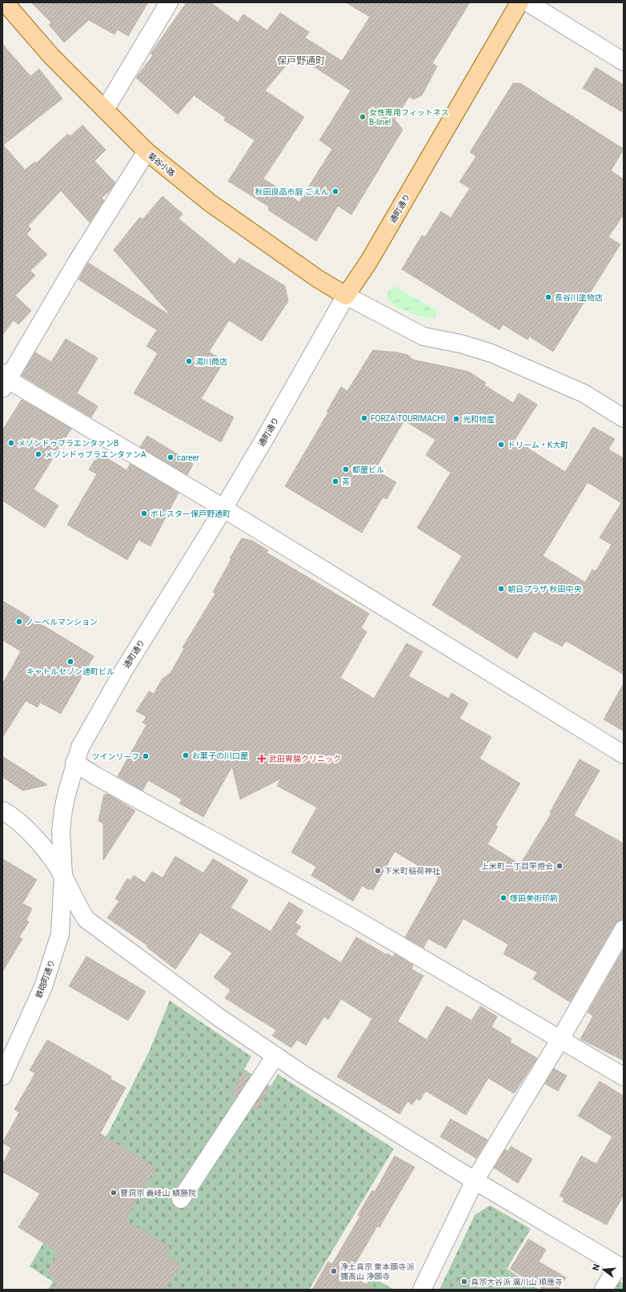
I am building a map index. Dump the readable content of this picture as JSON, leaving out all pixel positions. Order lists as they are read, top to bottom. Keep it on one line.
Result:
{"streets":{"main road":["菊谷小路","通町通り"],"street":["鉄砲町通り"]},"crossings":[["菊谷小路","通町通り"],["通町通り","鉄砲町通り"]],"districts":["保戸野通町"],"places":{"other":["女性専用フィットネス B-line!","秋田良品市庭 ごえん","長谷川塗物店","湯川商店","FORZA TOURIMACHI","光和物産","メゾンドゥブラエンタァンB","ドリーム・K大町","メゾンドゥブラエンタァンA","career","都屋ビル","茶","ポレスター保戸野通町","朝日プラザ 秋田中央","ノーベルマンション","キャトルセゾン通町ビル","お菓子の川口屋","ツインリーフ","上米町一丁目竿燈会","下米町稲荷神社","塚田美術印刷","曹洞宗 義峰山 鱗勝院","浄土真宗 東本願寺派 彌髙山 浄願寺","真宗大谷派 廣川山 順應寺"],"health":["武田胃腸クリニック"]},"north":"left"}
